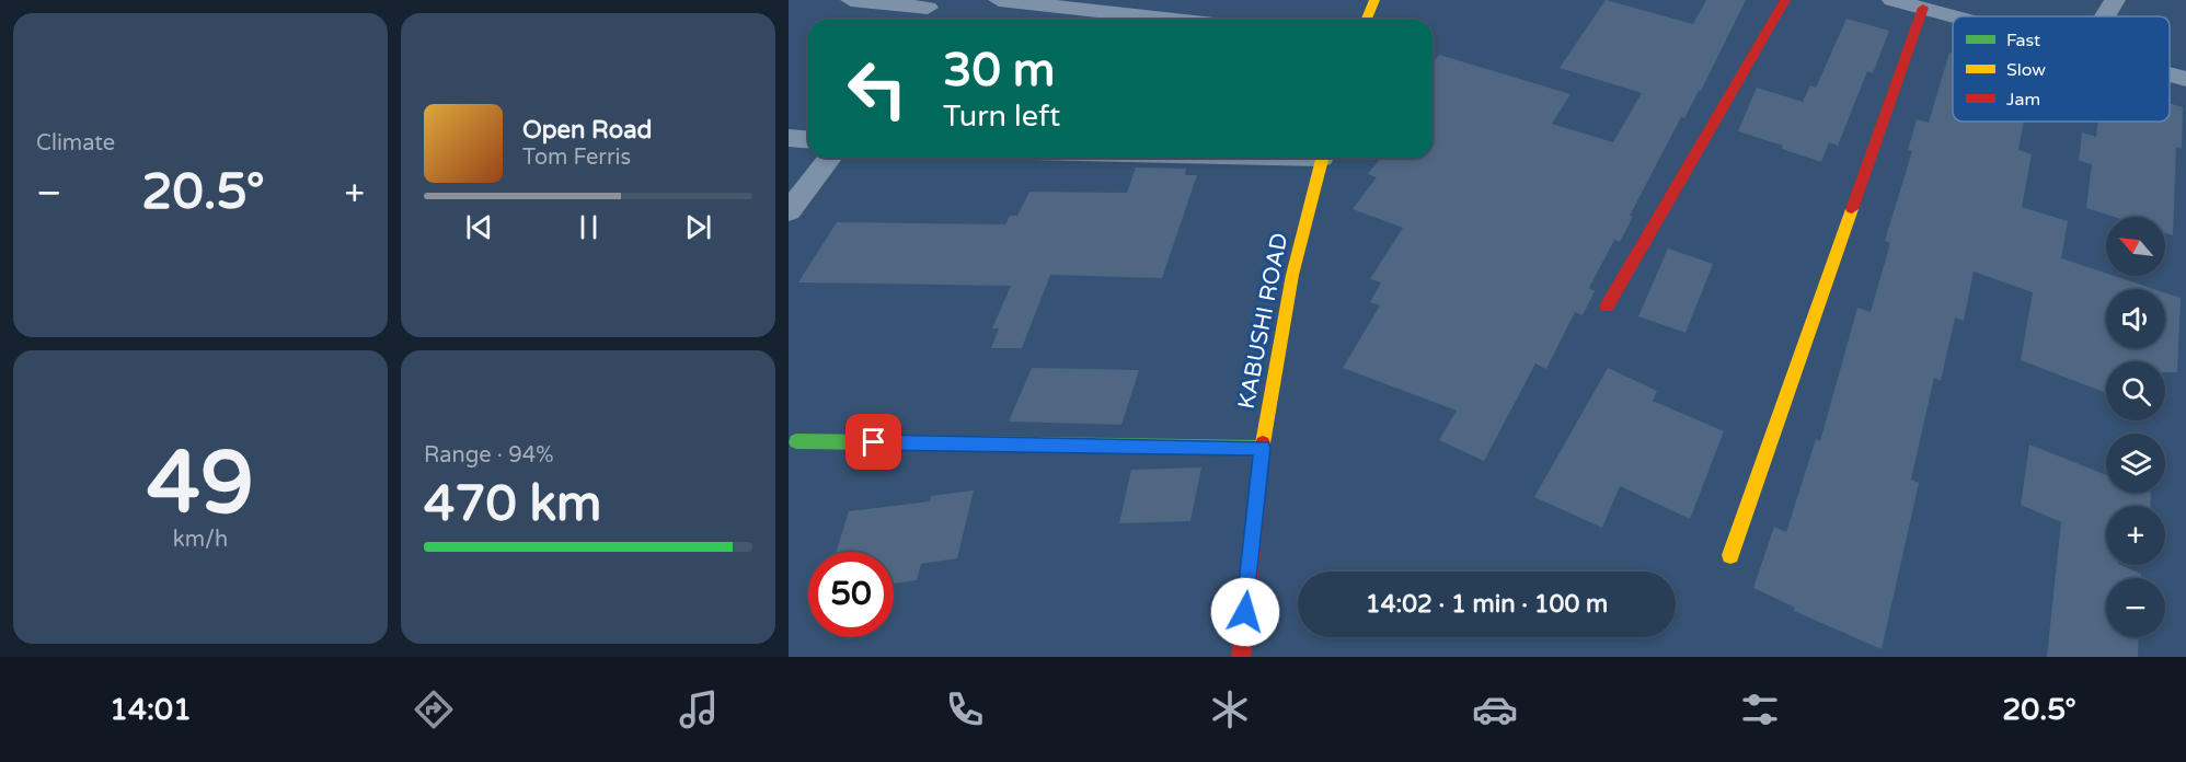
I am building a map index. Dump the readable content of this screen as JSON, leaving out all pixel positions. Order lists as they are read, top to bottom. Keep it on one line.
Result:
{"streets":{"street":["KABUSHI ROAD"]},"legend":["Fast","Slow","Jam"],"north":"top left","page":{"tile":["Climate",["49","km/h"],["Range · 94%","470 km"]],"turn":["30 m","Turn left"],"song":["Open Road","Tom Ferris"],"heat":["−","20.5°","+"],"map_buttons":["+","−"],"limit":"50","trip":"14:02 · 1 min · 100 m","tabs":["14:01","20.5°"]}}
